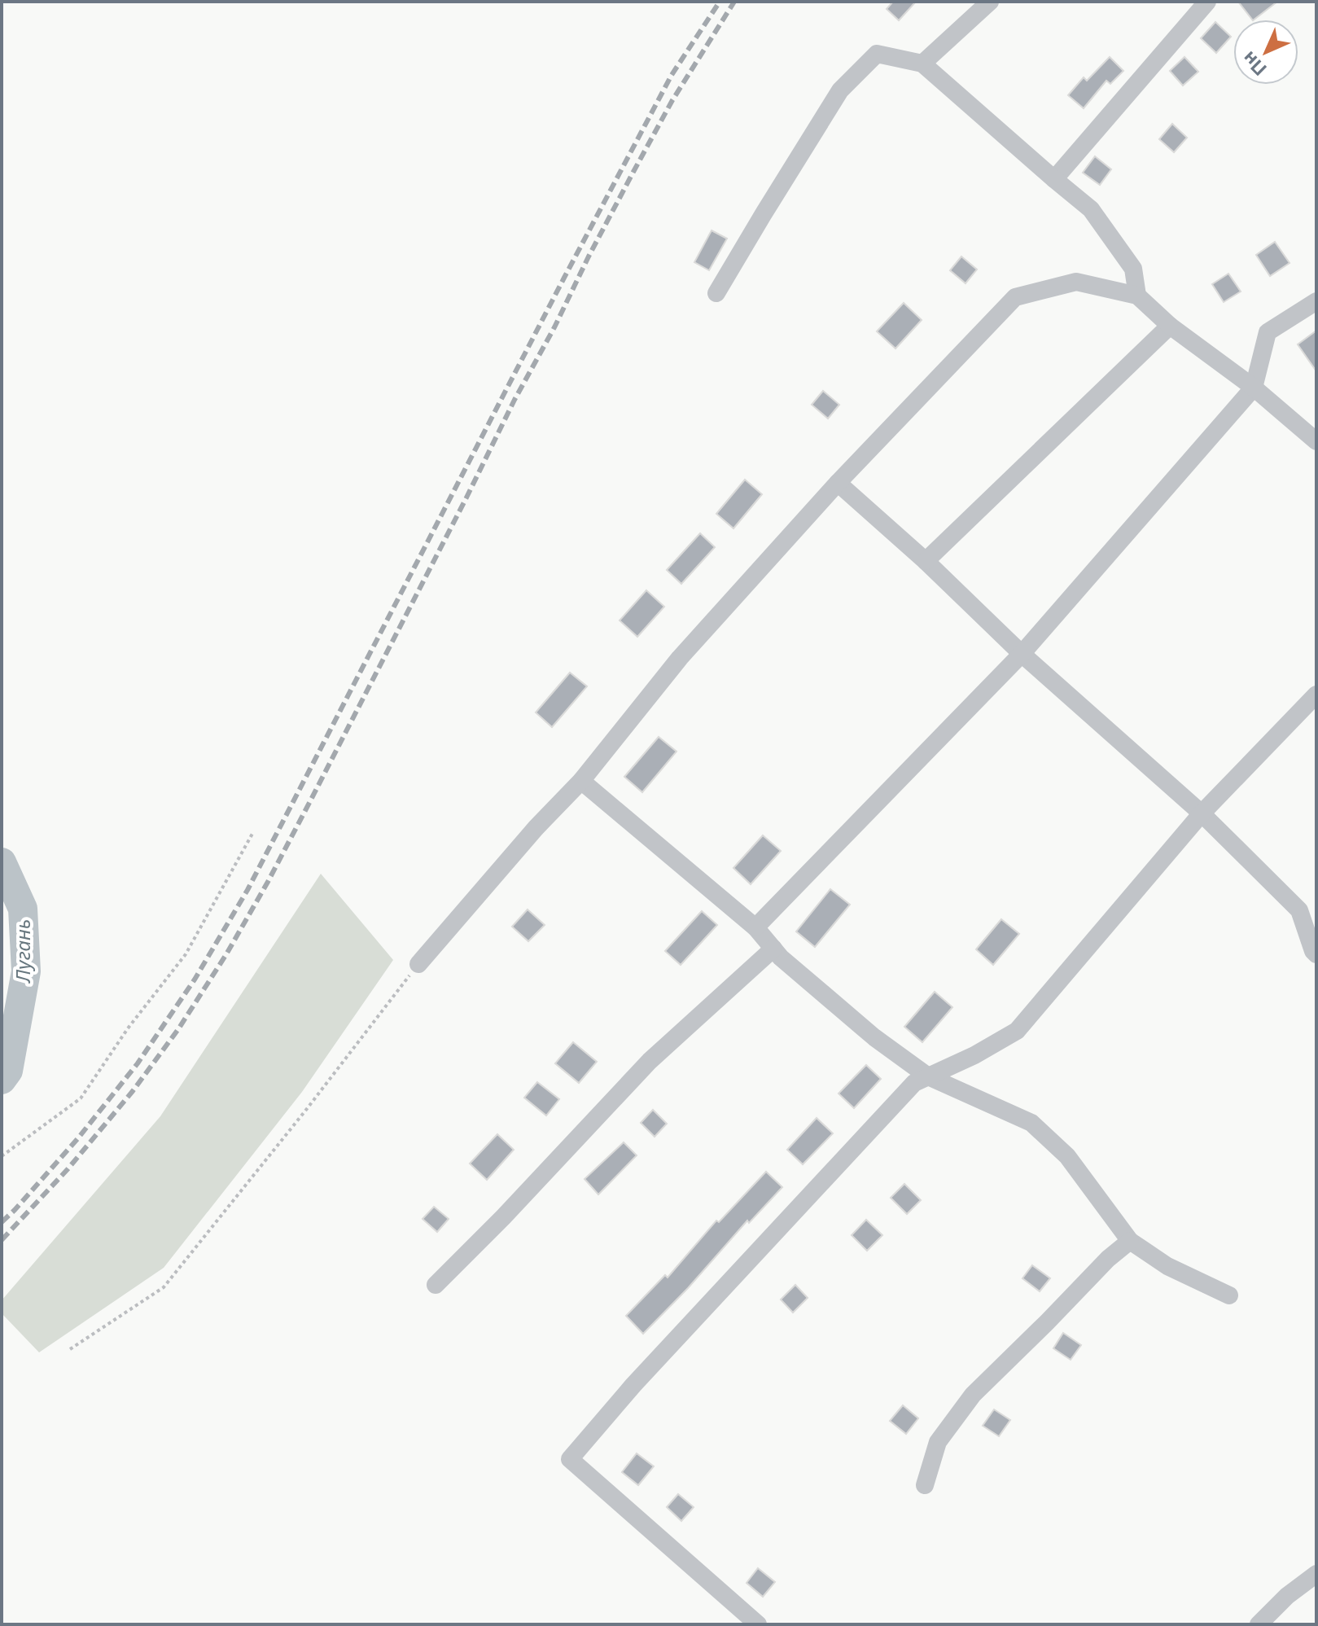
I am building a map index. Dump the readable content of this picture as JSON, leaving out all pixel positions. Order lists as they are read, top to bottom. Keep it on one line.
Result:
{"water":["Лугань"],"north":"bottom left"}
